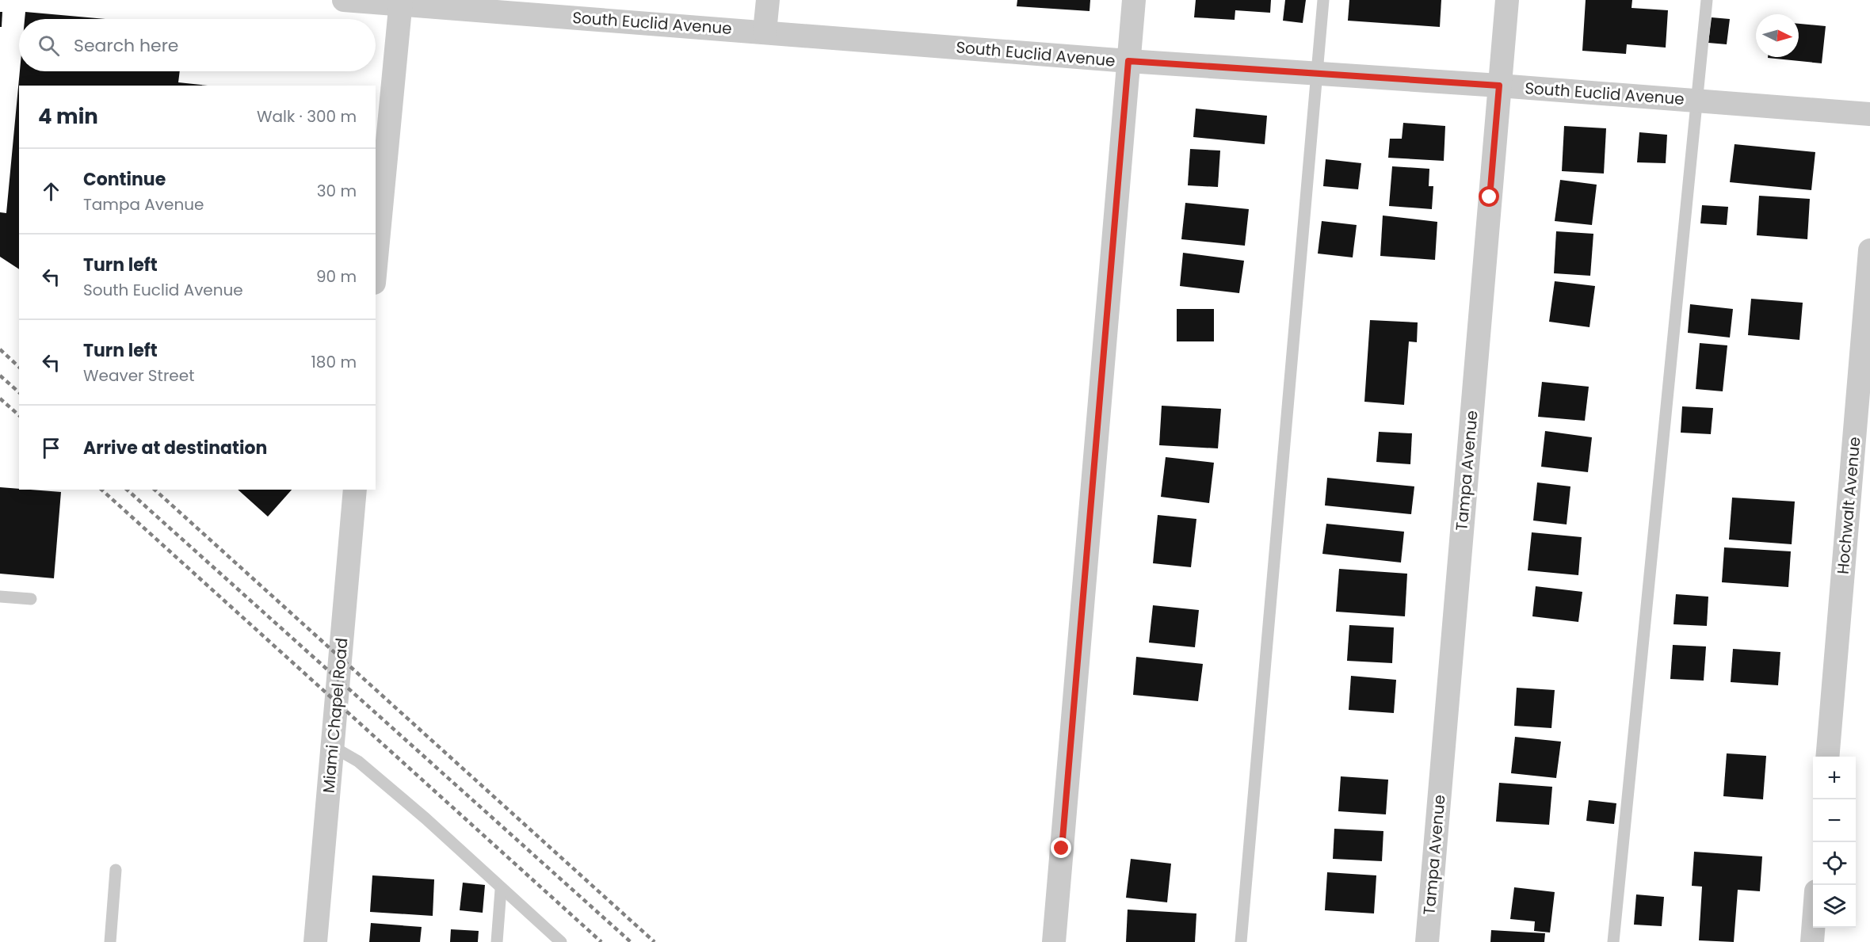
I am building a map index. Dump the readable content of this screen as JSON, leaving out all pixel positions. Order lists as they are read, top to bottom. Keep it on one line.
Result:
{"streets":{"street":["South Euclid Avenue","Tampa Avenue","Hochwalt Avenue","Miami Chapel Road"]},"crossings":[["South Euclid Avenue","Tampa Avenue"]],"north":"right","page":{"search":"Search here","heading":["4 min","Walk · 300 m"],"list":[["Continue","Tampa Avenue","30 m"],["Turn left","South Euclid Avenue","90 m"],["Turn left","Weaver Street","180 m"],"Arrive at destination"],"map_buttons":["+","−"]}}
